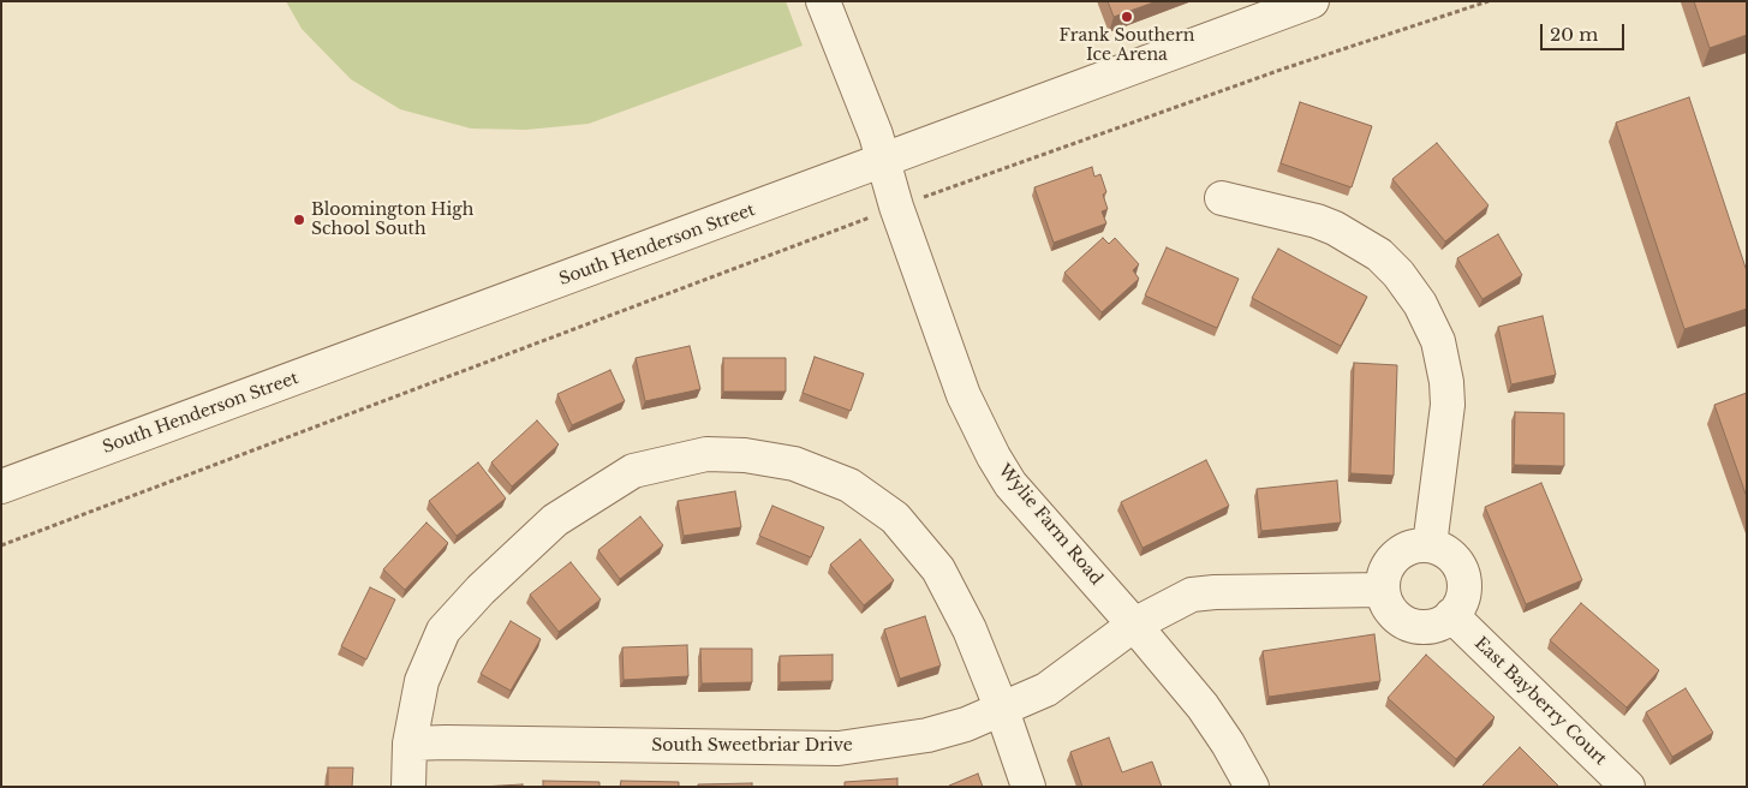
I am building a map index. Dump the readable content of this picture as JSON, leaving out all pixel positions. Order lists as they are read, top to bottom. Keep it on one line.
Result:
{"streets":{"street":["South Henderson Street","Wylie Farm Road","East Bayberry Court","South Sweetbriar Drive"]},"crossings":[["South Henderson Street","Wylie Farm Road"],["Wylie Farm Road","South Sweetbriar Drive"],["East Bayberry Court","South Sweetbriar Drive"]],"places":["Frank Southern Ice Arena","Bloomington High School South"],"scale_bar":"20 m"}
